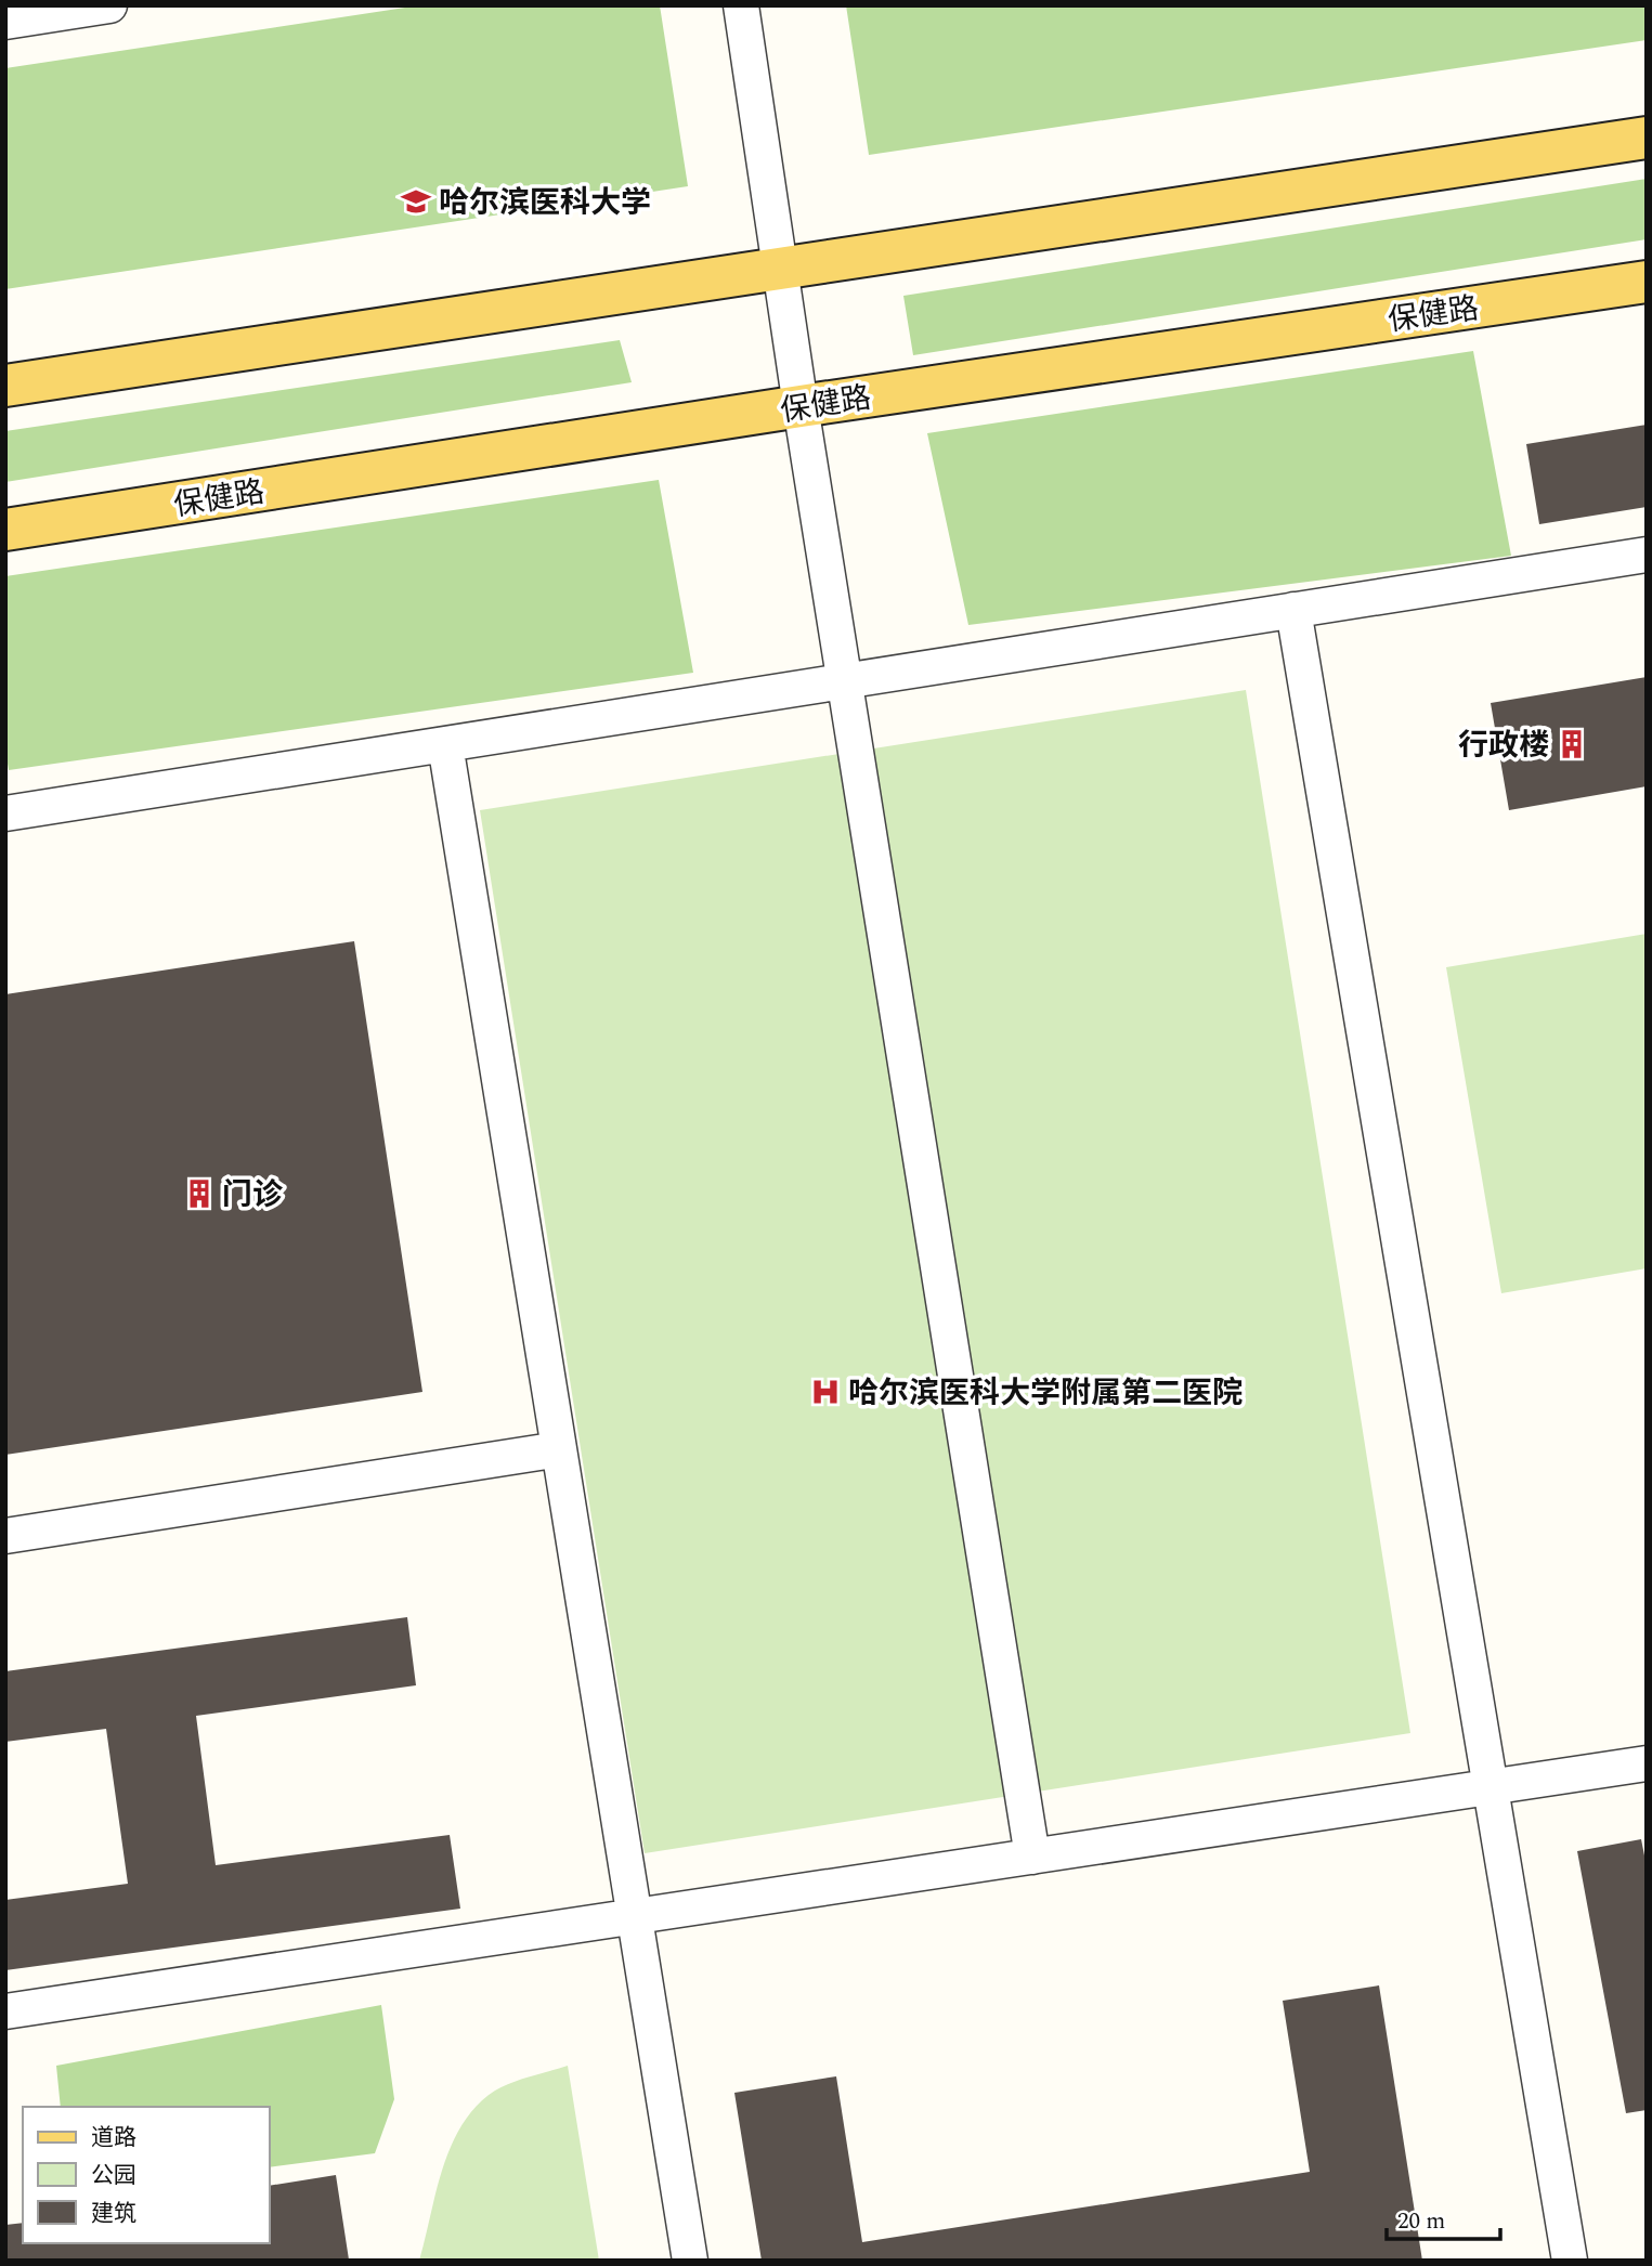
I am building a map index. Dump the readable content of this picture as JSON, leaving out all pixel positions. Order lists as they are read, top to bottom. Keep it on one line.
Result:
{"streets":{"main road":["保健路"]},"places":{"school or university":["哈尔滨医科大学"],"building":["行政楼","门诊"],"hospital":["哈尔滨医科大学附属第二医院"]},"legend":["道路","公园","建筑"],"scale_bar":"20 m"}
